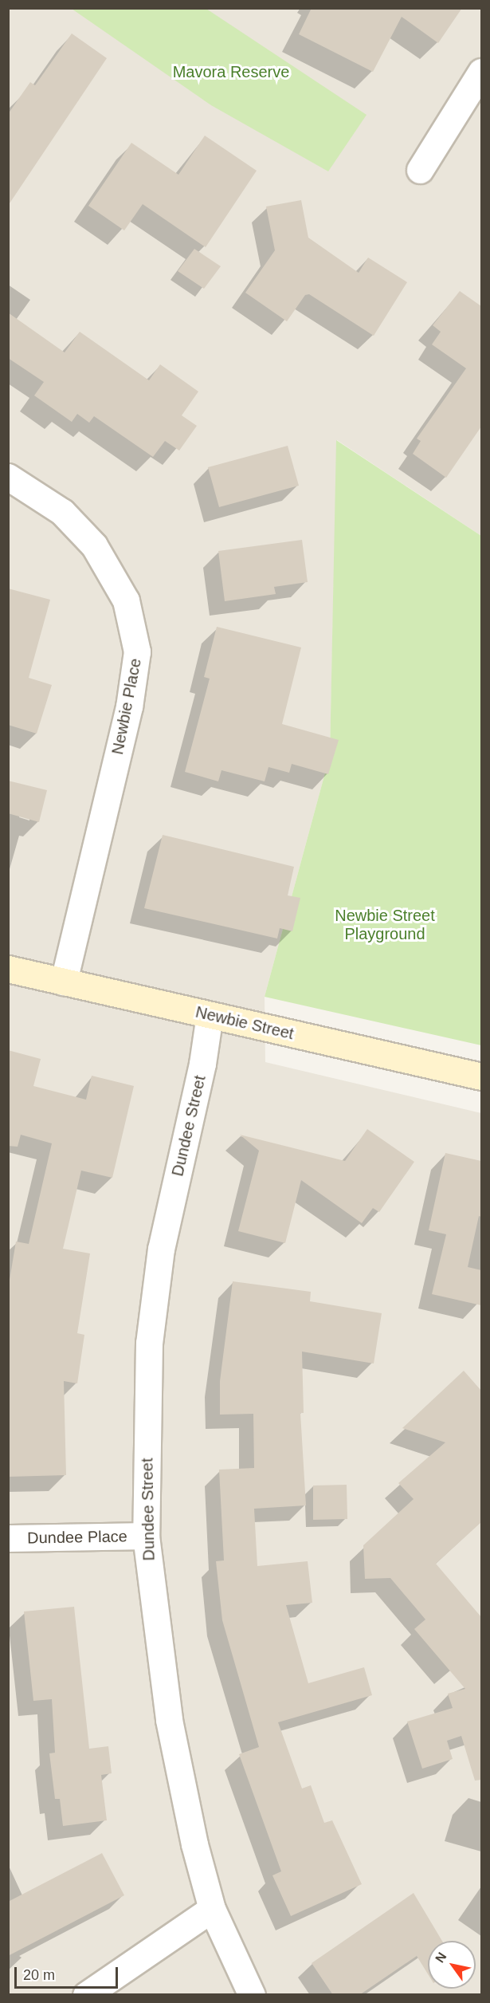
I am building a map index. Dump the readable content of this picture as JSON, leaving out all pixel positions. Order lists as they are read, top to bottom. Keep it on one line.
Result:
{"streets":{"street":["Newbie Place","Newbie Street","Dundee Street","Dundee Place"]},"crossings":[["Newbie Place","Newbie Street"],["Newbie Street","Dundee Street"],["Dundee Street","Dundee Place"]],"parks":["Mavora Reserve","Newbie Street Playground"],"scale_bar":"20 m","north":"top left"}
